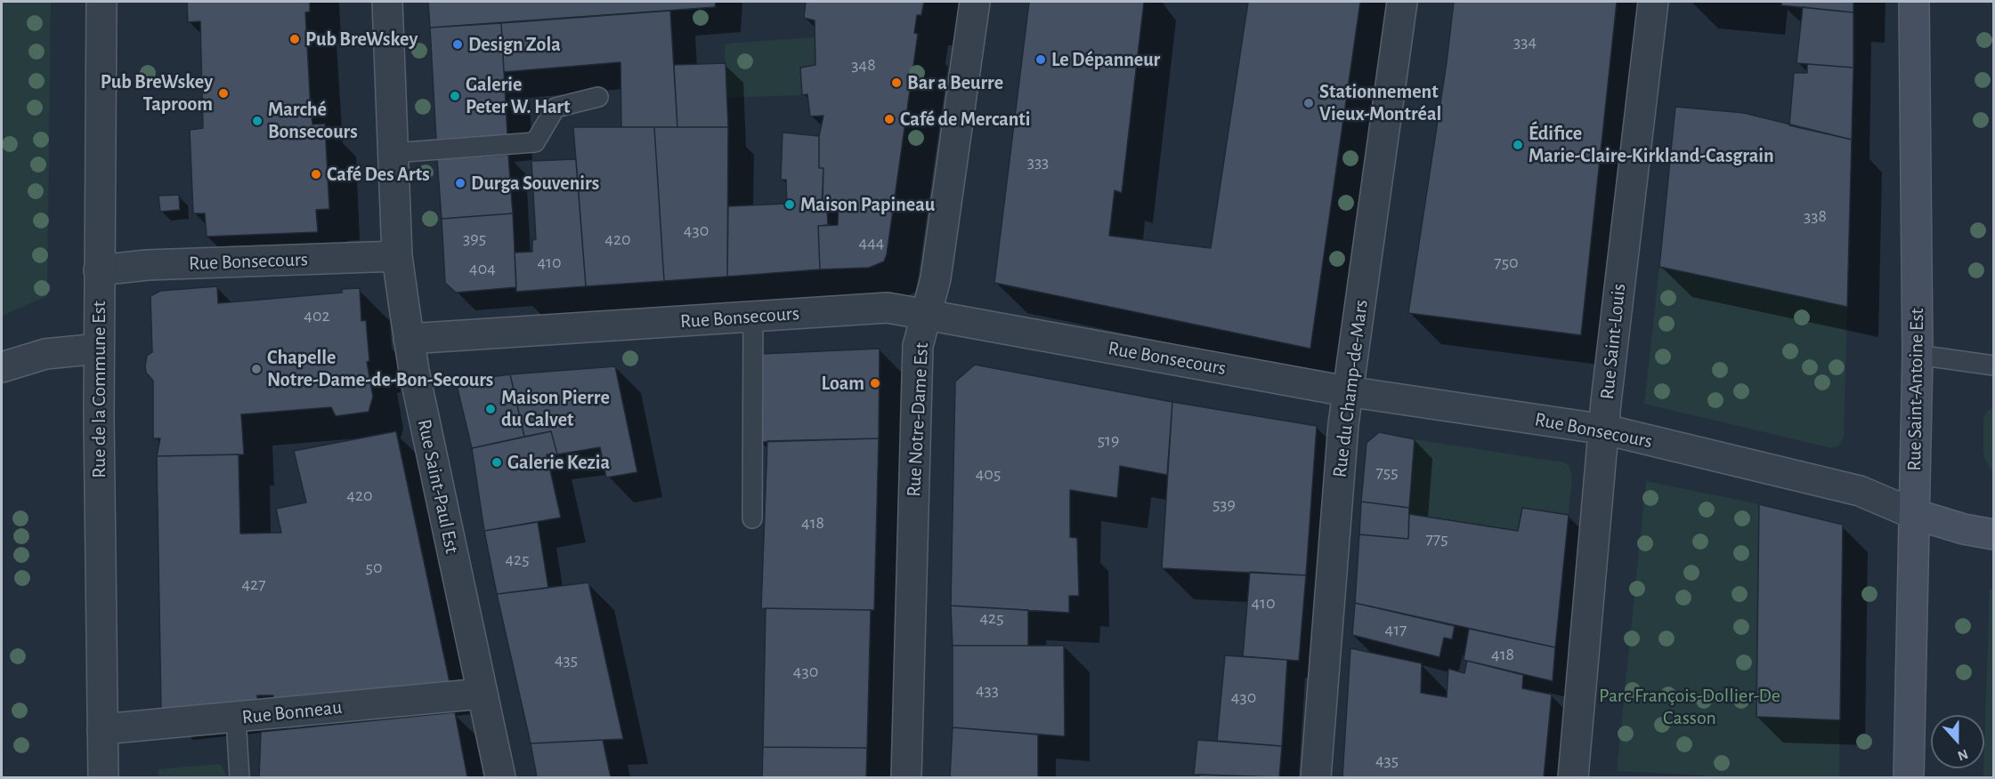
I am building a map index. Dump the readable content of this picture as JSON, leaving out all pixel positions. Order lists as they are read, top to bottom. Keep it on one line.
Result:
{"streets":{"main road":["Rue Saint-Antoine Est"],"street":["Rue Bonsecours","Rue Saint-Louis","Rue du Champ-de-Mars","Rue de la Commune Est","Rue Notre-Dame Est","Rue Saint-Paul Est","Rue Bonneau"]},"crossings":[["Rue Bonsecours","Rue Saint-Louis"],["Rue Bonsecours","Rue du Champ-de-Mars"],["Rue Bonsecours","Rue de la Commune Est"],["Rue Bonsecours","Rue Saint-Antoine Est"],["Rue Bonsecours","Rue Notre-Dame Est"],["Rue Bonsecours","Rue Saint-Paul Est"],["Rue de la Commune Est","Rue Bonneau"],["Rue Saint-Paul Est","Rue Bonneau"]],"parks":["Parc François-Dollier-De Casson"],"places":["Pub BreWskey","Design Zola","Le Dépanneur","Bar a Beurre","Pub BreWskey Taproom","Galerie Peter W. Hart","Stationnement Vieux-Montréal","Café de Mercanti","Marché Bonsecours","Édifice Marie-Claire-Kirkland-Casgrain","Café Des Arts","Durga Souvenirs","Maison Papineau","Chapelle Notre-Dame-de-Bon-Secours","Loam","Maison Pierre du Calvet","Galerie Kezia"],"house_numbers":["334","348","333","338","430","395","420","444","410","750","404","402","519","755","405","420","539","418","775","425","50","427","410","425","417","418","435","430","433","430","435"],"north":"bottom"}
